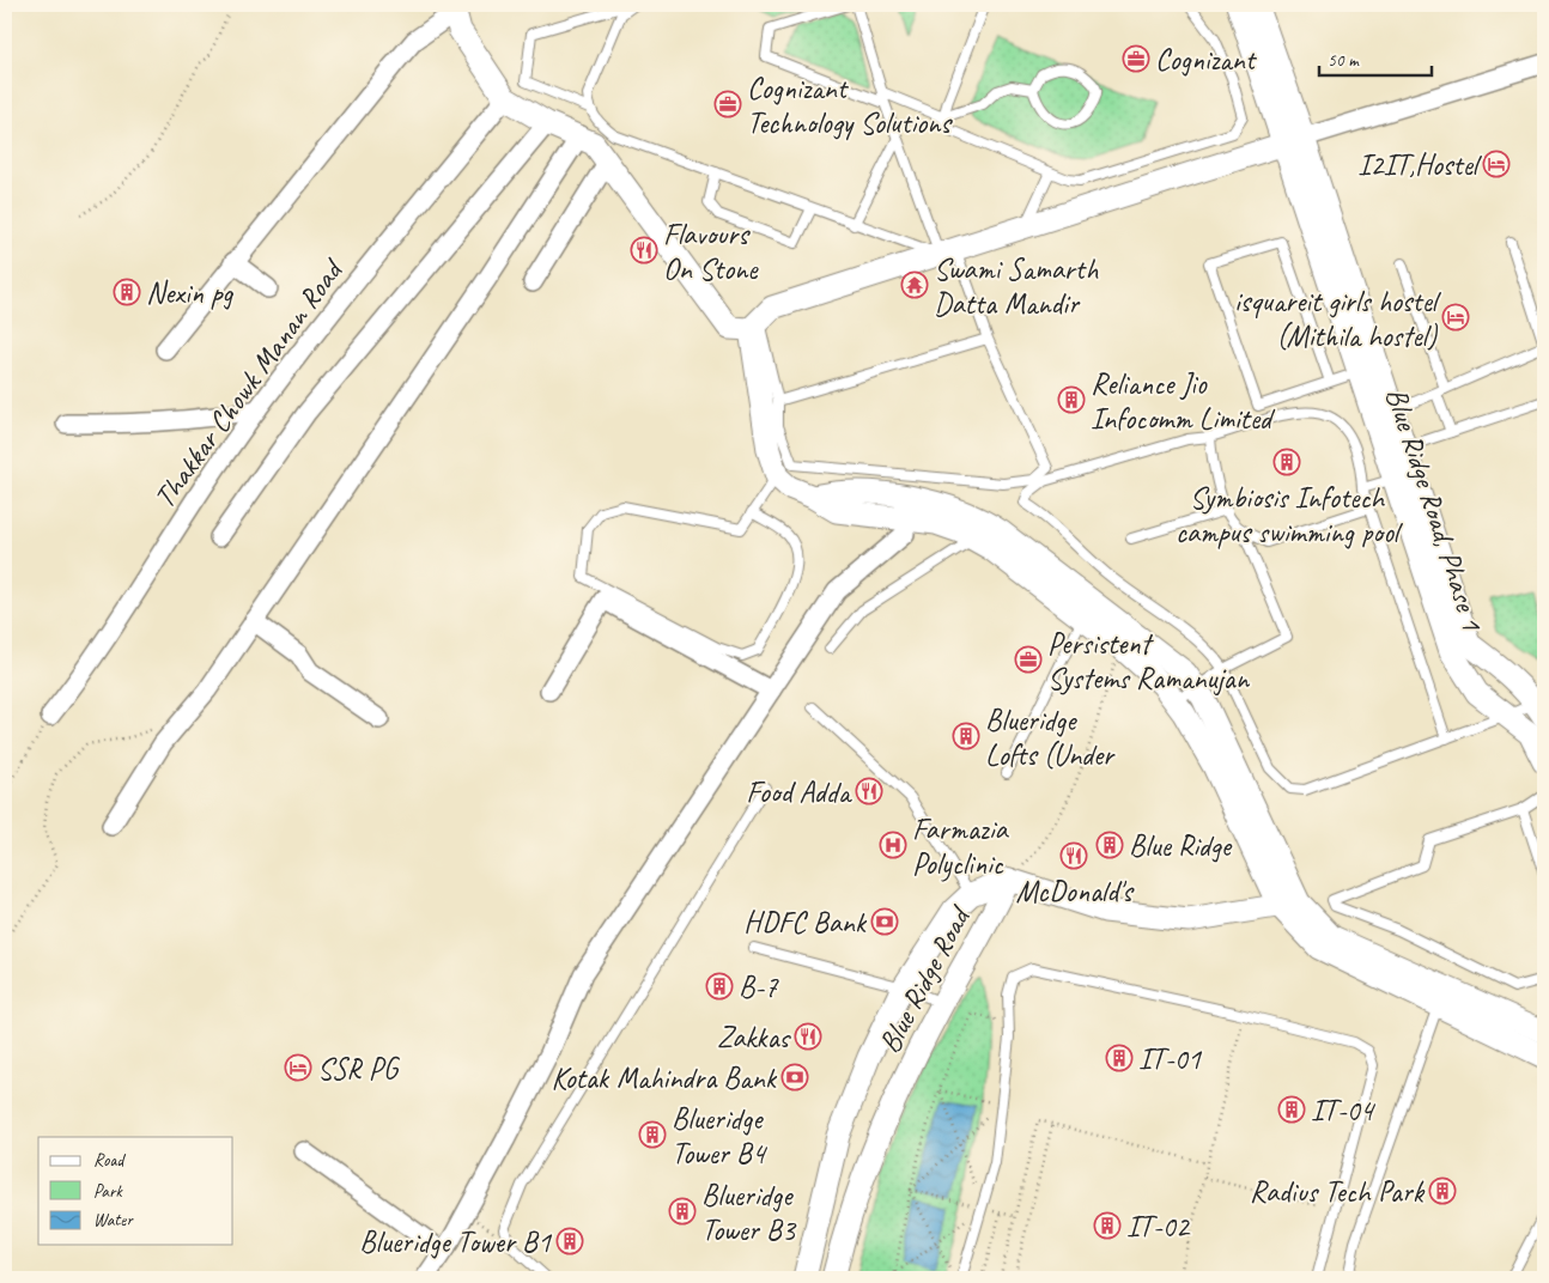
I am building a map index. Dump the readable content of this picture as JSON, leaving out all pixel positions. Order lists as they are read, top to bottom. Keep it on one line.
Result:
{"streets":{"street":["Thakkar Chowk Manan Road","Blue Ridge Road, Phase 1","Blue Ridge Road"]},"places":{"office":["Cognizant","Cognizant Technology Solutions","Persistent Systems Ramanujan"],"hotel":["I2IT,Hostel","isquareit girls hostel (Mithila hostel)","SSR PG"],"restaurant":["Flavours On Stone","Food Adda","McDonald's","Zakkas"],"temple":["Swami Samarth Datta Mandir"],"building":["Nexin pg","Reliance Jio Infocomm Limited","Symbiosis Infotech campus swimming pool","Blueridge Lofts (Under","Blue Ridge","B-7","IT-01","IT-04","Blueridge Tower B4","Radius Tech Park","Blueridge Tower B3","IT-02","Blueridge Tower B1"],"hospital":["Farmazia Polyclinic"],"bank":["HDFC Bank","Kotak Mahindra Bank"]},"legend":["Road","Park","Water"],"scale_bar":"50 m"}
